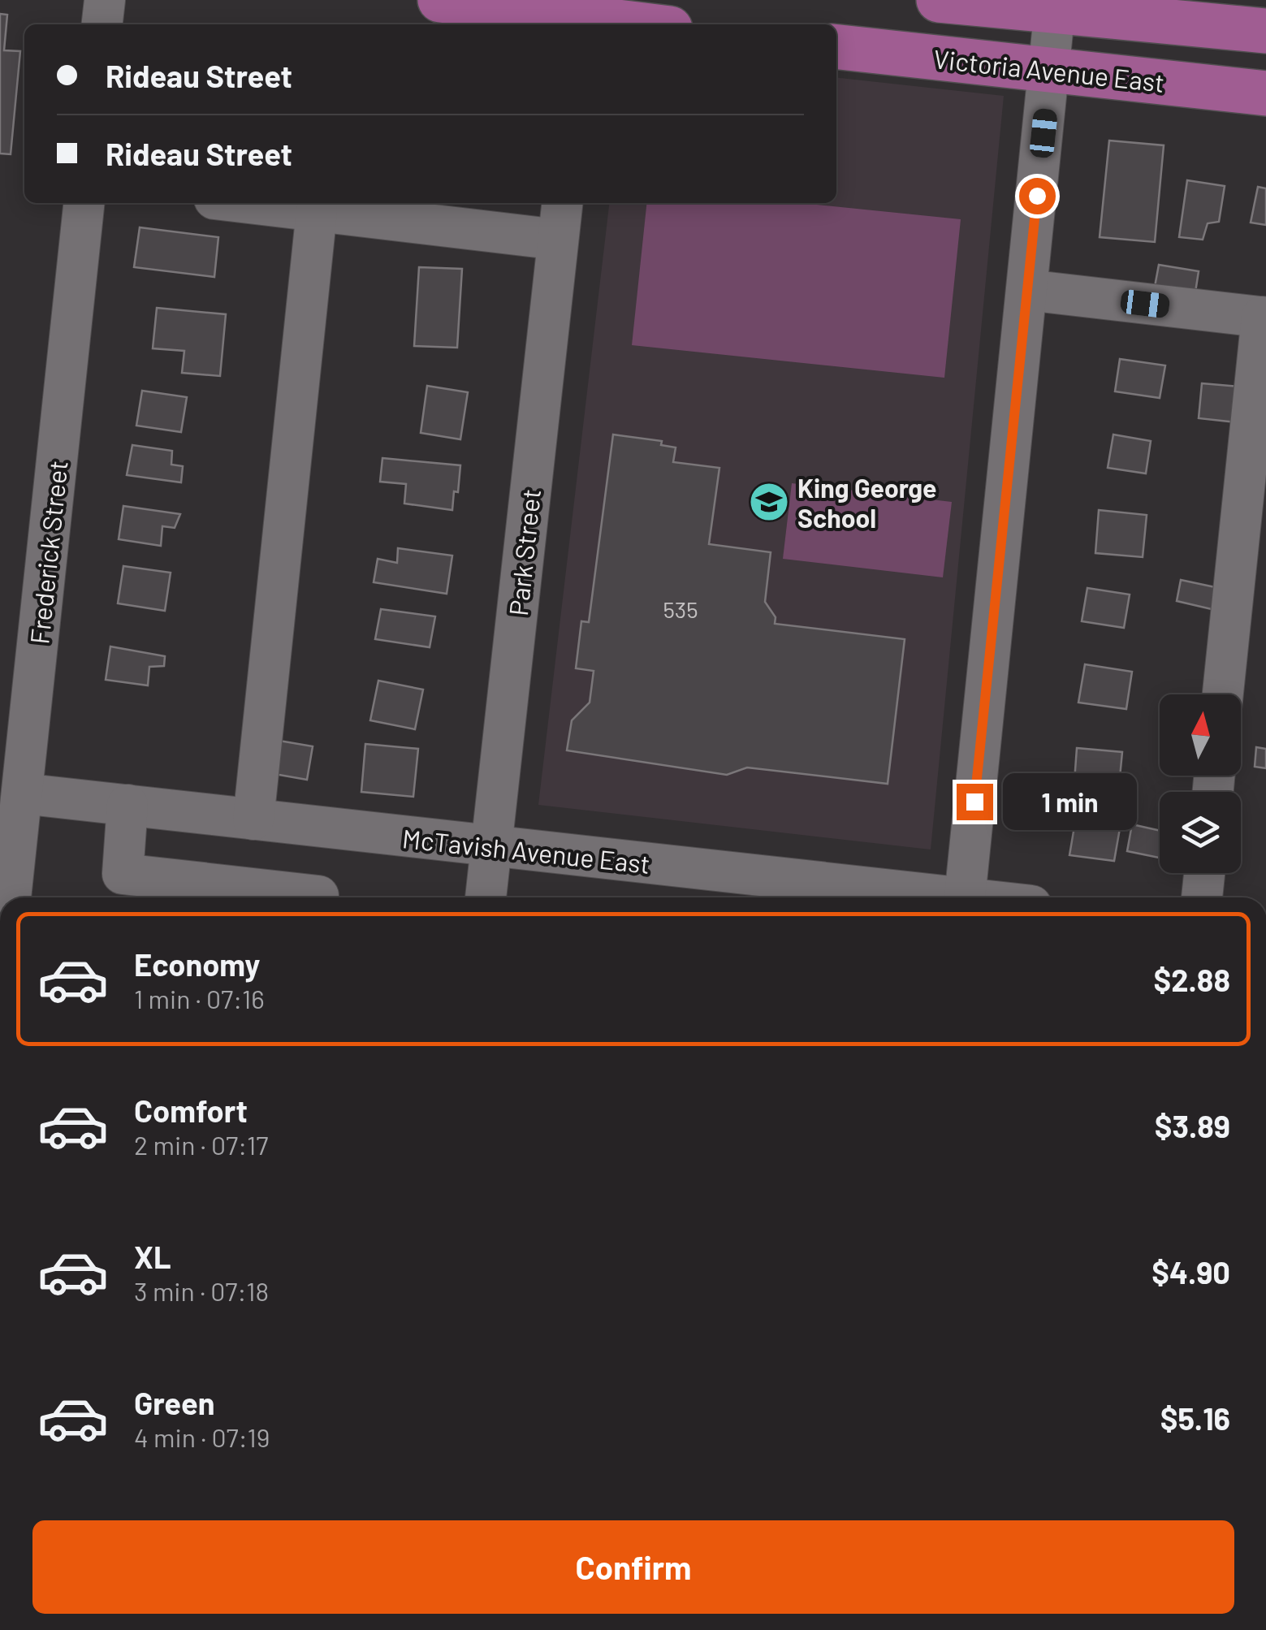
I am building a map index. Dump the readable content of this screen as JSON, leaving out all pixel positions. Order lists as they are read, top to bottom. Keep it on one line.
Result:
{"streets":{"main road":["Victoria Avenue East"],"street":["Frederick Street","Park Street","McTavish Avenue East"]},"crossings":[["Frederick Street","McTavish Avenue East"],["Park Street","McTavish Avenue East"]],"places":{"school or university":["King George School"]},"house_numbers":["535"],"north":"top","page":{"banner":["Rideau Street","Rideau Street"],"bubble":"1 min","list":[{"name":"Economy","note":"1 min · 07:16","value":"$2.88"},{"name":"Comfort","note":"2 min · 07:17","value":"$3.89"},{"name":"XL","note":"3 min · 07:18","value":"$4.90"},{"name":"Green","note":"4 min · 07:19","value":"$5.16"}],"buttons":"Confirm"}}
